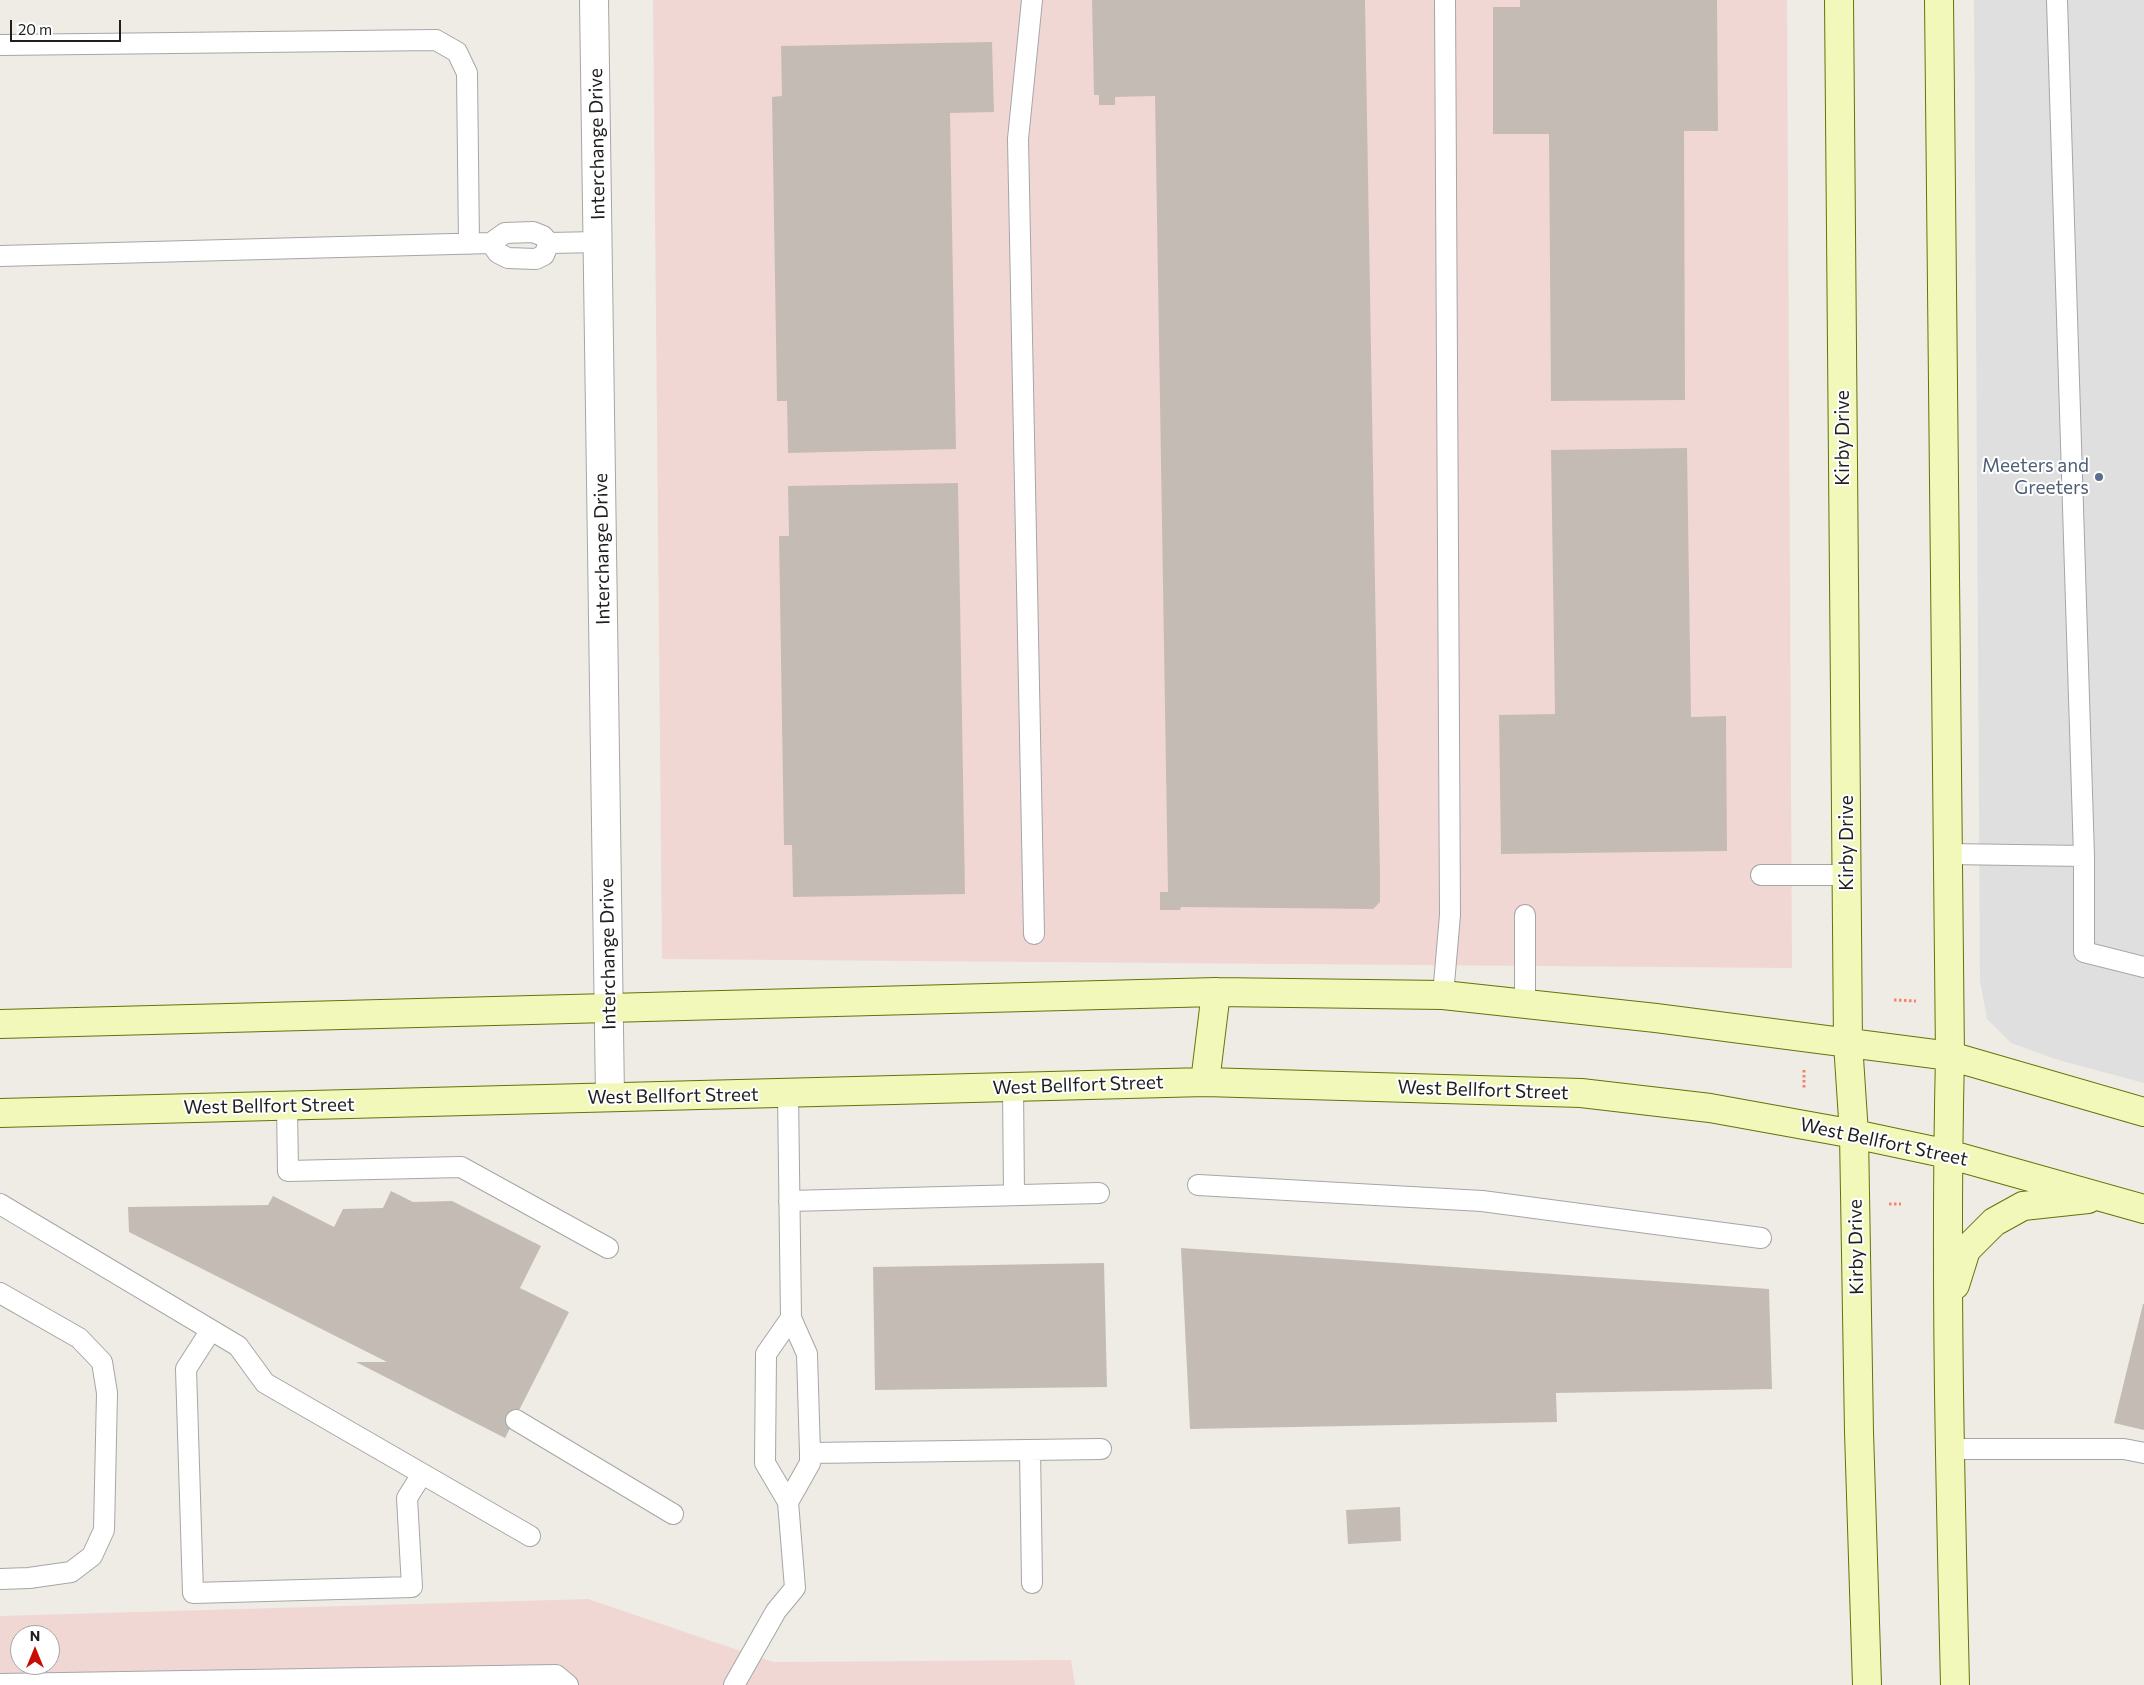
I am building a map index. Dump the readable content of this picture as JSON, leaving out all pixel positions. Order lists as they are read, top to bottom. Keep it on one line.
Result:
{"streets":{"main road":["Kirby Drive","West Bellfort Street"],"street":["Interchange Drive"]},"crossings":[["Interchange Drive","West Bellfort Street"],["Kirby Drive","West Bellfort Street"]],"places":["Meeters and Greeters"],"scale_bar":"20 m","north":"top"}
